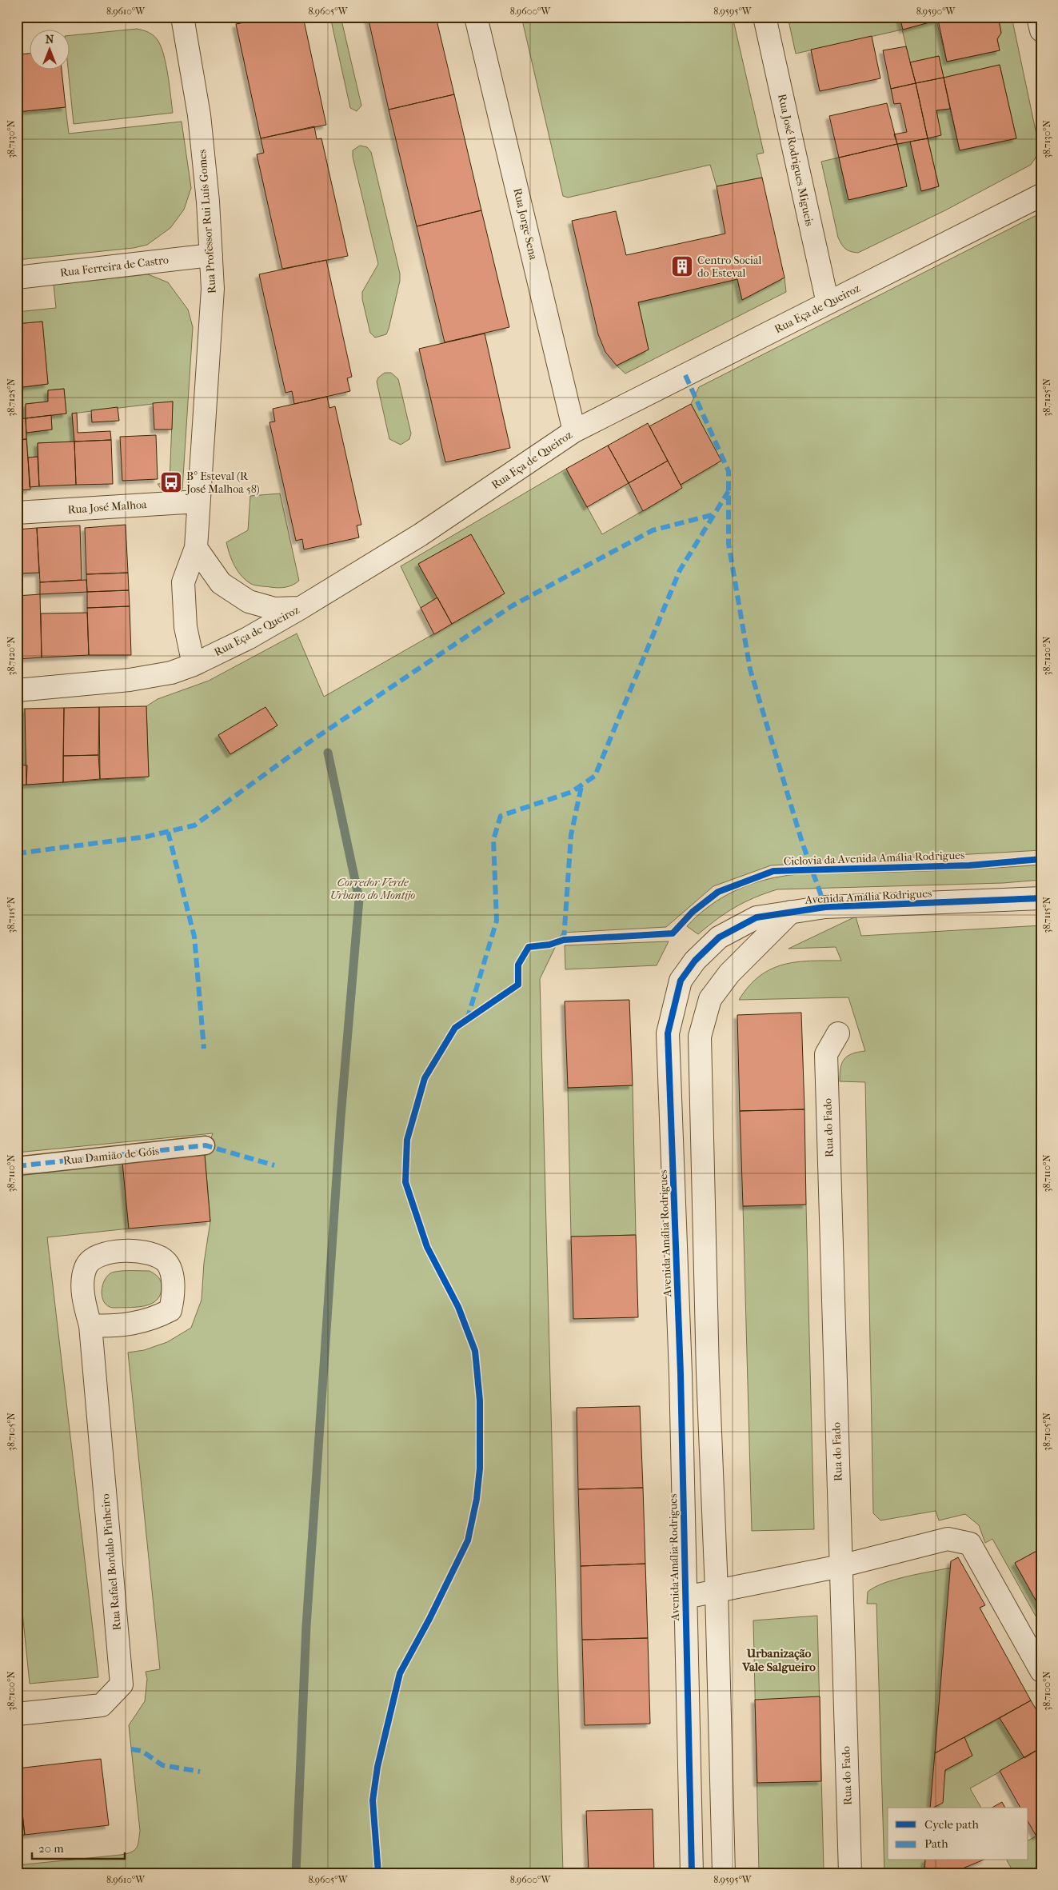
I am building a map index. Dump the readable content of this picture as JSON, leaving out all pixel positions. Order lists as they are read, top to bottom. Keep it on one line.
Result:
{"streets":{"street":["Rua José Rodrigues Migueis","Rua Professor Rui Luís Gomes","Rua Jorge Sena","Rua Ferreira de Castro","Rua Eça de Queiroz","Rua José Malhoa","Avenida Amália Rodrigues","Rua do Fado","Rua Damião de Góis","Rua Rafael Bordalo Pinheiro"],"cycle path":["Ciclovia da Avenida Amália Rodrigues"]},"crossings":[["Rua José Rodrigues Migueis","Rua Eça de Queiroz"],["Rua Professor Rui Luís Gomes","Rua Ferreira de Castro"],["Rua Professor Rui Luís Gomes","Rua Eça de Queiroz"],["Rua Professor Rui Luís Gomes","Rua José Malhoa"],["Rua Jorge Sena","Rua Eça de Queiroz"]],"districts":["Urbanização Vale Salgueiro"],"parks":["Corredor Verde Urbano do Montijo"],"places":{"building":["Centro Social do Esteval"],"bus stop":["Bº Esteval (R José Malhoa 58)"]},"legend":["Cycle path","Path"],"scale_bar":"20 m","north":"top","coordinates":["8.9610°W","8.9605°W","8.9600°W","8.9595°W","8.9590°W","38.7130°N","38.7125°N","38.7120°N","38.7115°N","38.7110°N","38.7105°N","38.7100°N"]}
